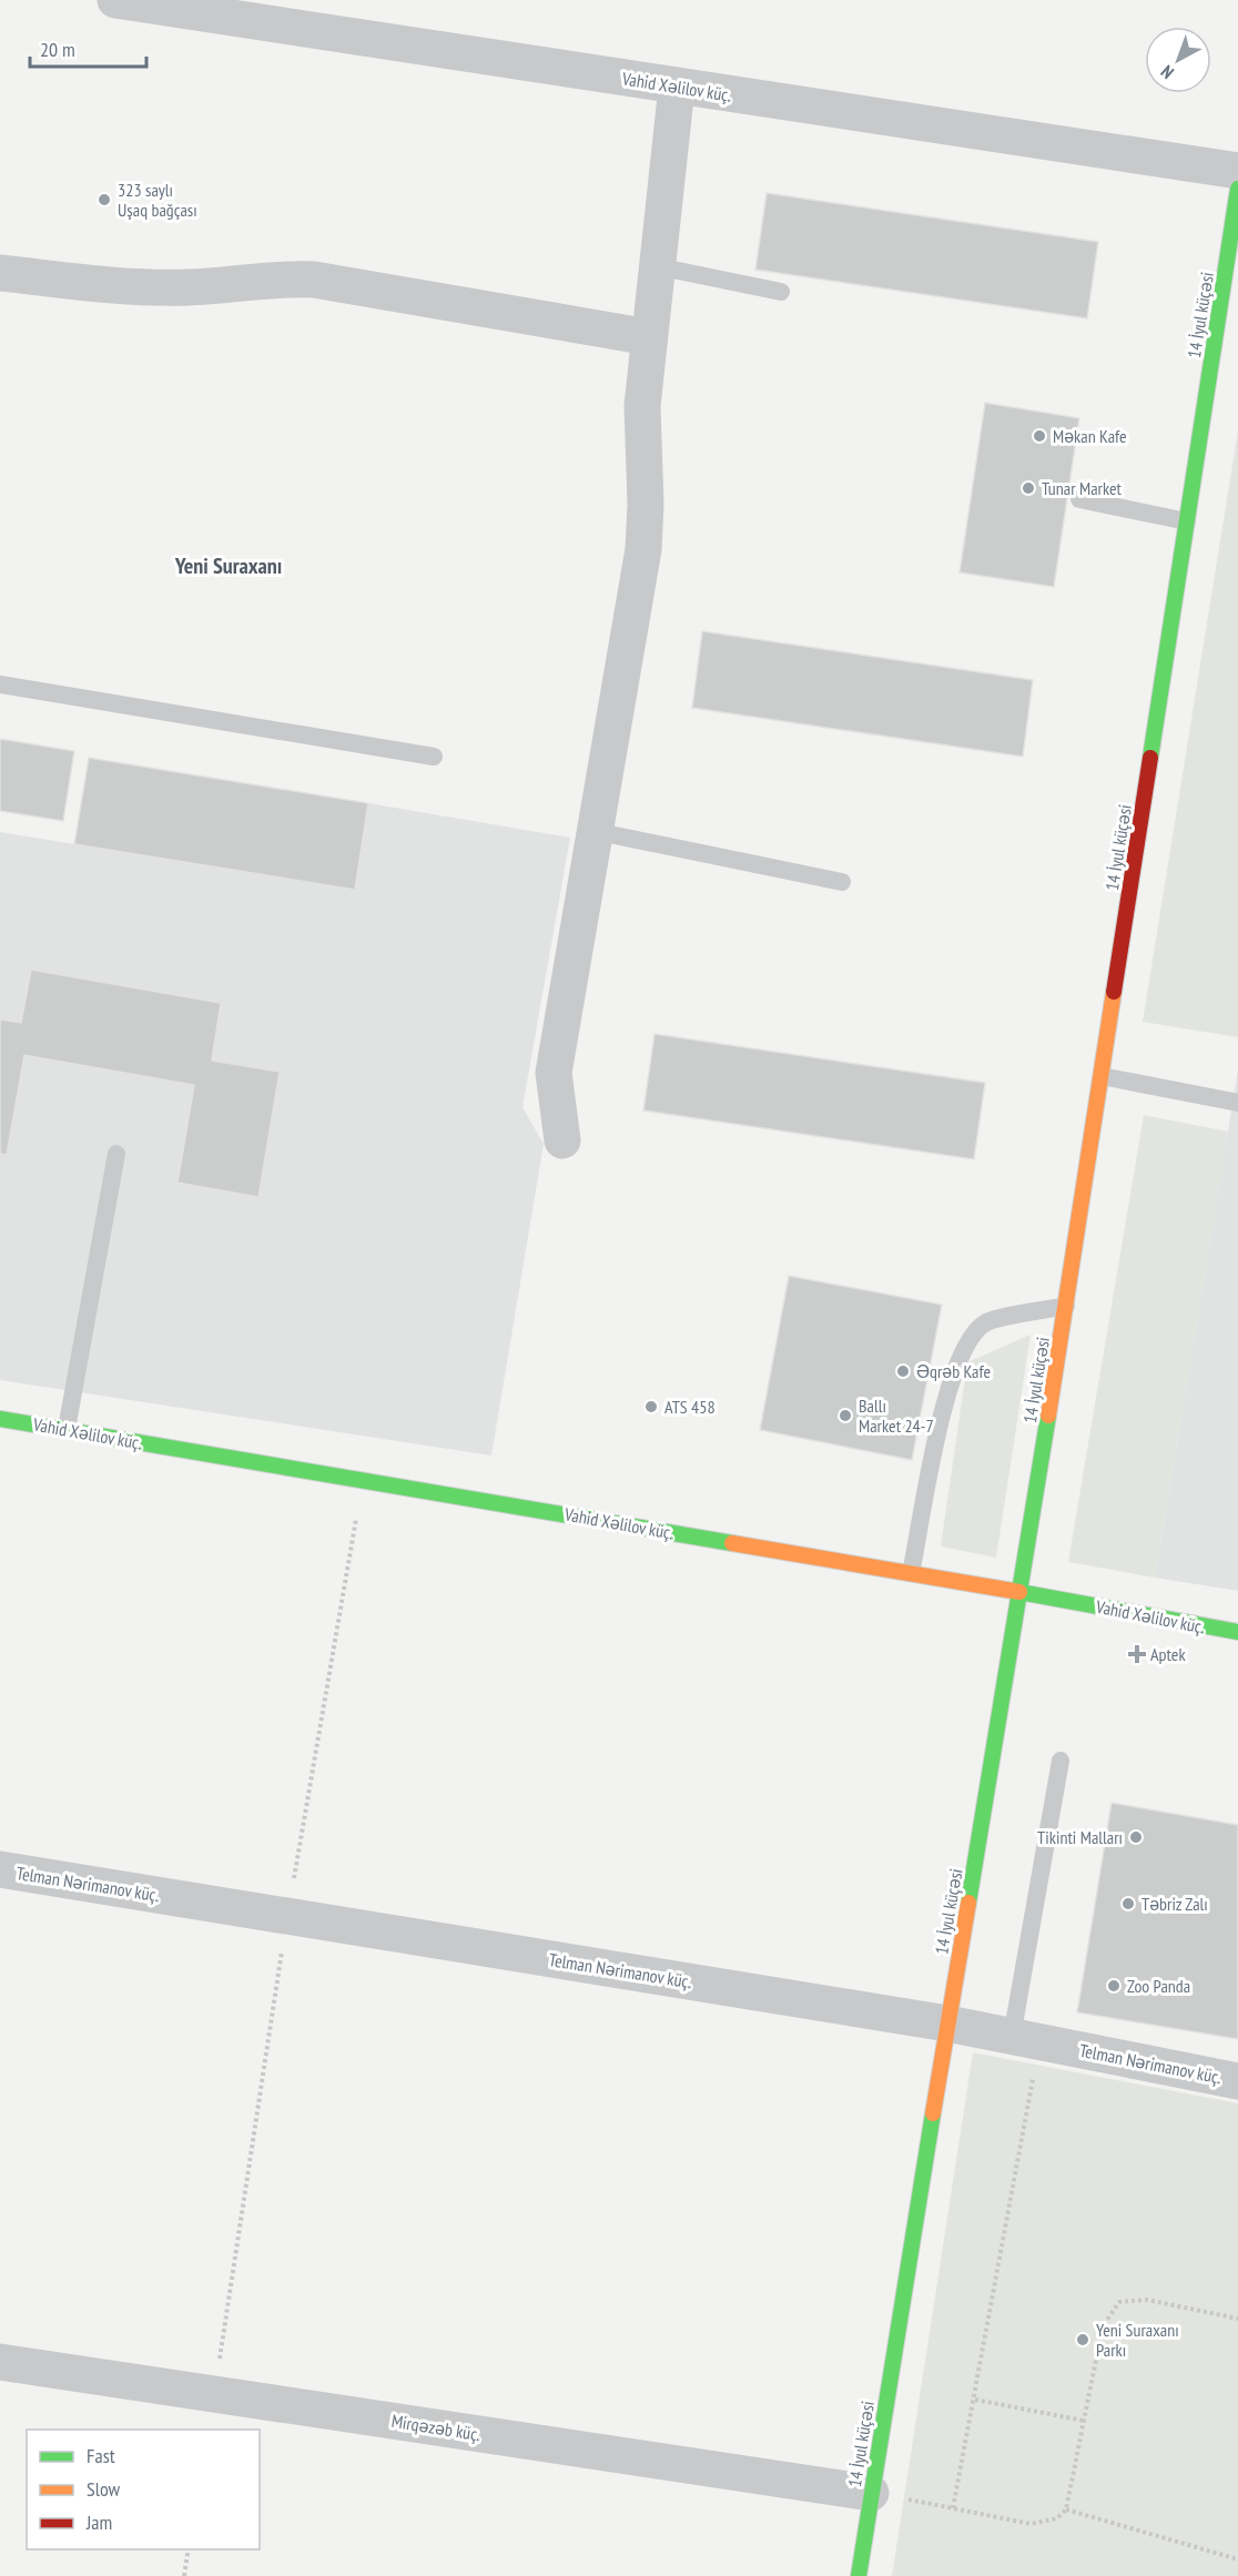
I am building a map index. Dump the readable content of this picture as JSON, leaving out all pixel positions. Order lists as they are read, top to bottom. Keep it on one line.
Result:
{"streets":{"street":["Vahid Xəlilov küç.","14 İyul küçəsi","Telman Nərimanov küç.","Mirqəzəb küç."]},"crossings":[["Vahid Xəlilov küç.","14 İyul küçəsi"],["14 İyul küçəsi","Telman Nərimanov küç."],["14 İyul küçəsi","Mirqəzəb küç."]],"districts":["Yeni Suraxanı"],"places":{"other":["323 saylı Uşaq bağçası","Məkan Kafe","Tunar Market","Əqrəb Kafe","ATS 458","Ballı Market 24-7","Tikinti Malları","Təbriz Zalı","Zoo Panda","Yeni Suraxanı Parkı"],"health":["Aptek"]},"legend":["Fast","Slow","Jam"],"scale_bar":"20 m","north":"bottom left"}
